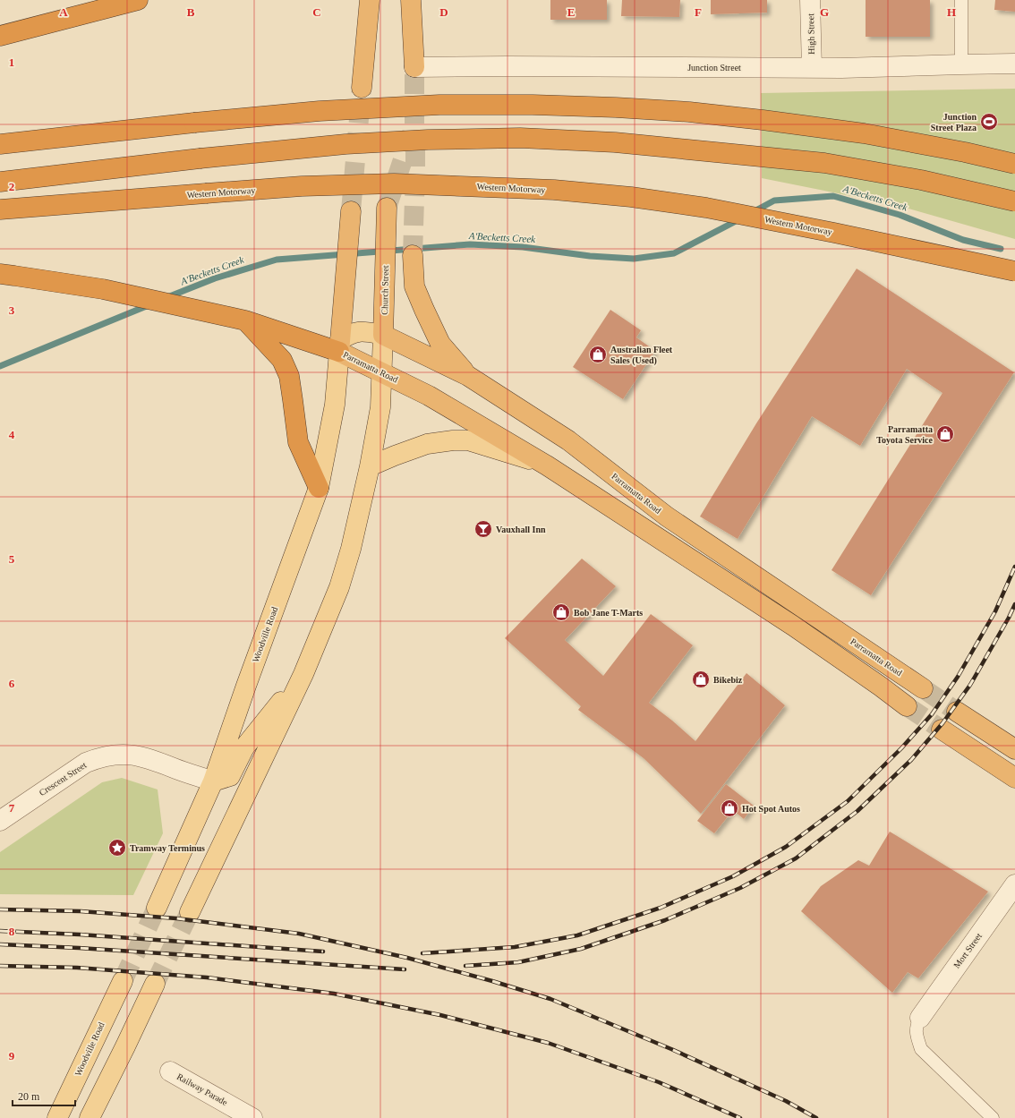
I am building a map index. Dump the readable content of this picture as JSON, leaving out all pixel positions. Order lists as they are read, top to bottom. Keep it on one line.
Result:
{"streets":{"highway":["Western Motorway","Church Street","Parramatta Road"],"main road":["Woodville Road"],"street":["High Street","Junction Street","Crescent Street","Mort Street","Railway Parade"]},"crossings":[["High Street","Junction Street"],["Church Street","Parramatta Road"],["Parramatta Road","Woodville Road"],["Woodville Road","Crescent Street"]],"water":["A'Becketts Creek"],"places":{"sports":["Junction Street Plaza"],"shop":["Australian Fleet Sales (Used)","Parramatta Toyota Service","Bob Jane T-Marts","Bikebiz","Hot Spot Autos"],"bar":["Vauxhall Inn"],"place":["Tramway Terminus"]},"scale_bar":"20 m","grid":{"columns":["A","B","C","D","E","F","G","H"],"rows":["1","2","3","4","5","6","7","8","9"]}}
